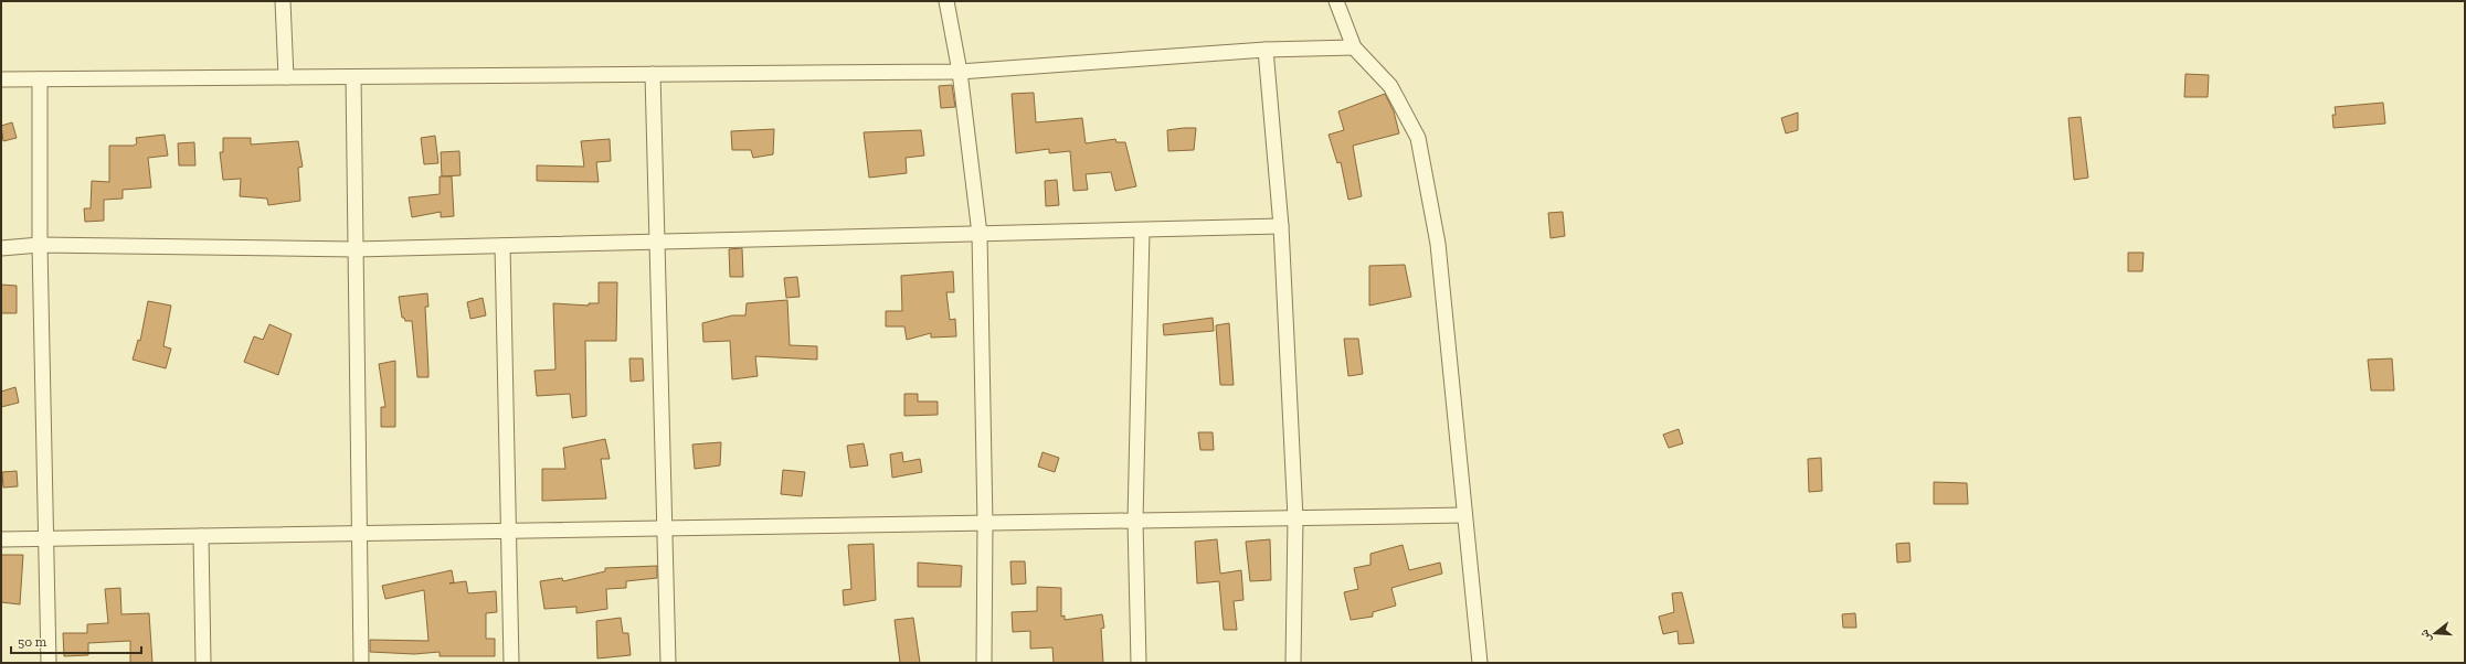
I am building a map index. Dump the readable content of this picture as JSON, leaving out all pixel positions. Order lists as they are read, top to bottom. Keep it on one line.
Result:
{"scale_bar":"50 m","north":"left"}
